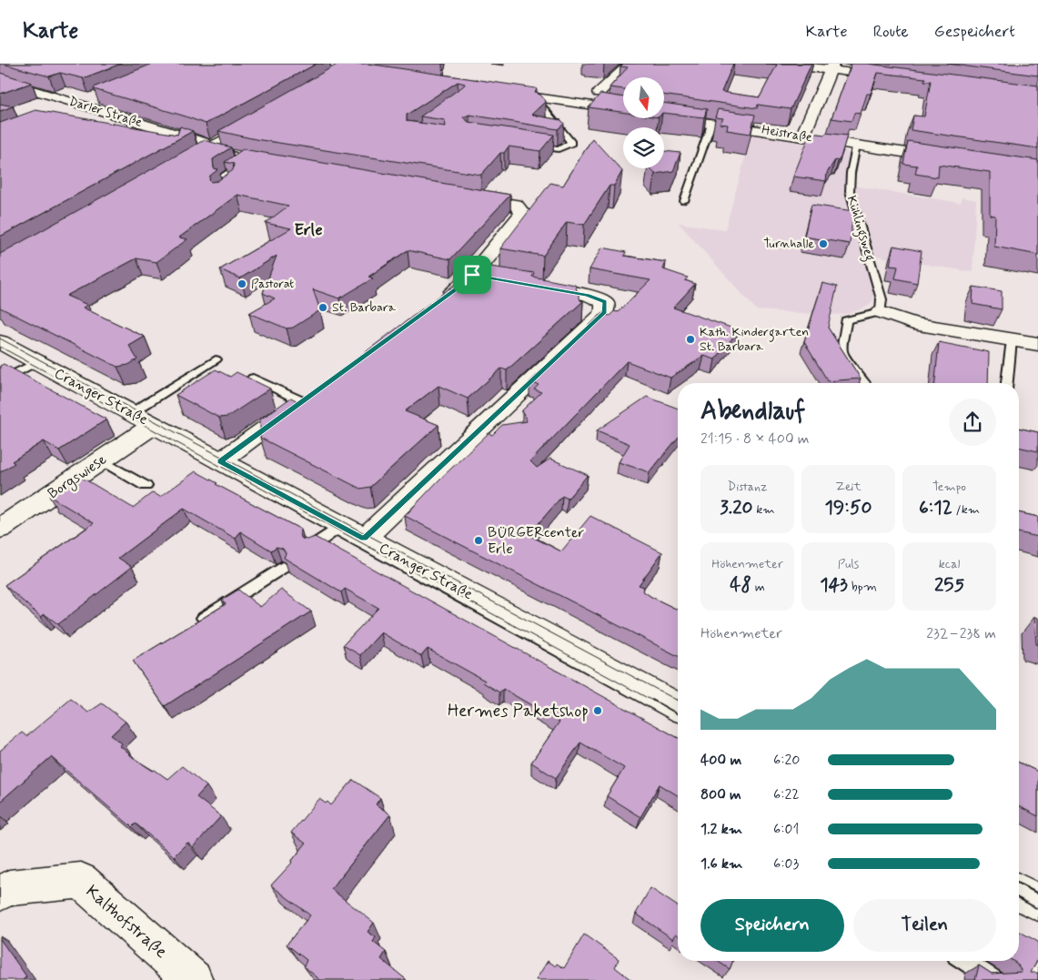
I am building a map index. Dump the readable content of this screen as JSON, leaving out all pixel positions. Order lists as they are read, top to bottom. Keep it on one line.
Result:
{"streets":{"street":["Darler Straße","Heistraße","Cranger Straße","Borgswiese","Kalthofstraße"],"lane":["Kühlingsweg"]},"crossings":[["Heistraße","Kühlingsweg"],["Cranger Straße","Borgswiese"]],"districts":["Erle"],"places":["Turnhalle","Pastorat","St. Barbara","Kath. Kindergarten St. Barbara","BÜRGERcenter Erle","Hermes Paketshop"],"north":"bottom","page":{"header":"Karte","nav":["Karte","Route","Gespeichert"],"heading":["Abendlauf","21:15 · 8 × 400 m"],"stats":[["Distanz","3.20 km"],["Zeit","19:50"],["Tempo","6:12 /km"],["Höhenmeter","48 m"],["Puls","143 bpm"],["kcal","255"]],"chart":["Höhenmeter","232–238 m"],"list":[{"name":"400 m","note":"6:20"},{"name":"800 m","note":"6:22"},{"name":"1.2 km","note":"6:01"},{"name":"1.6 km","note":"6:03"}],"buttons":["Speichern","Teilen"]}}
